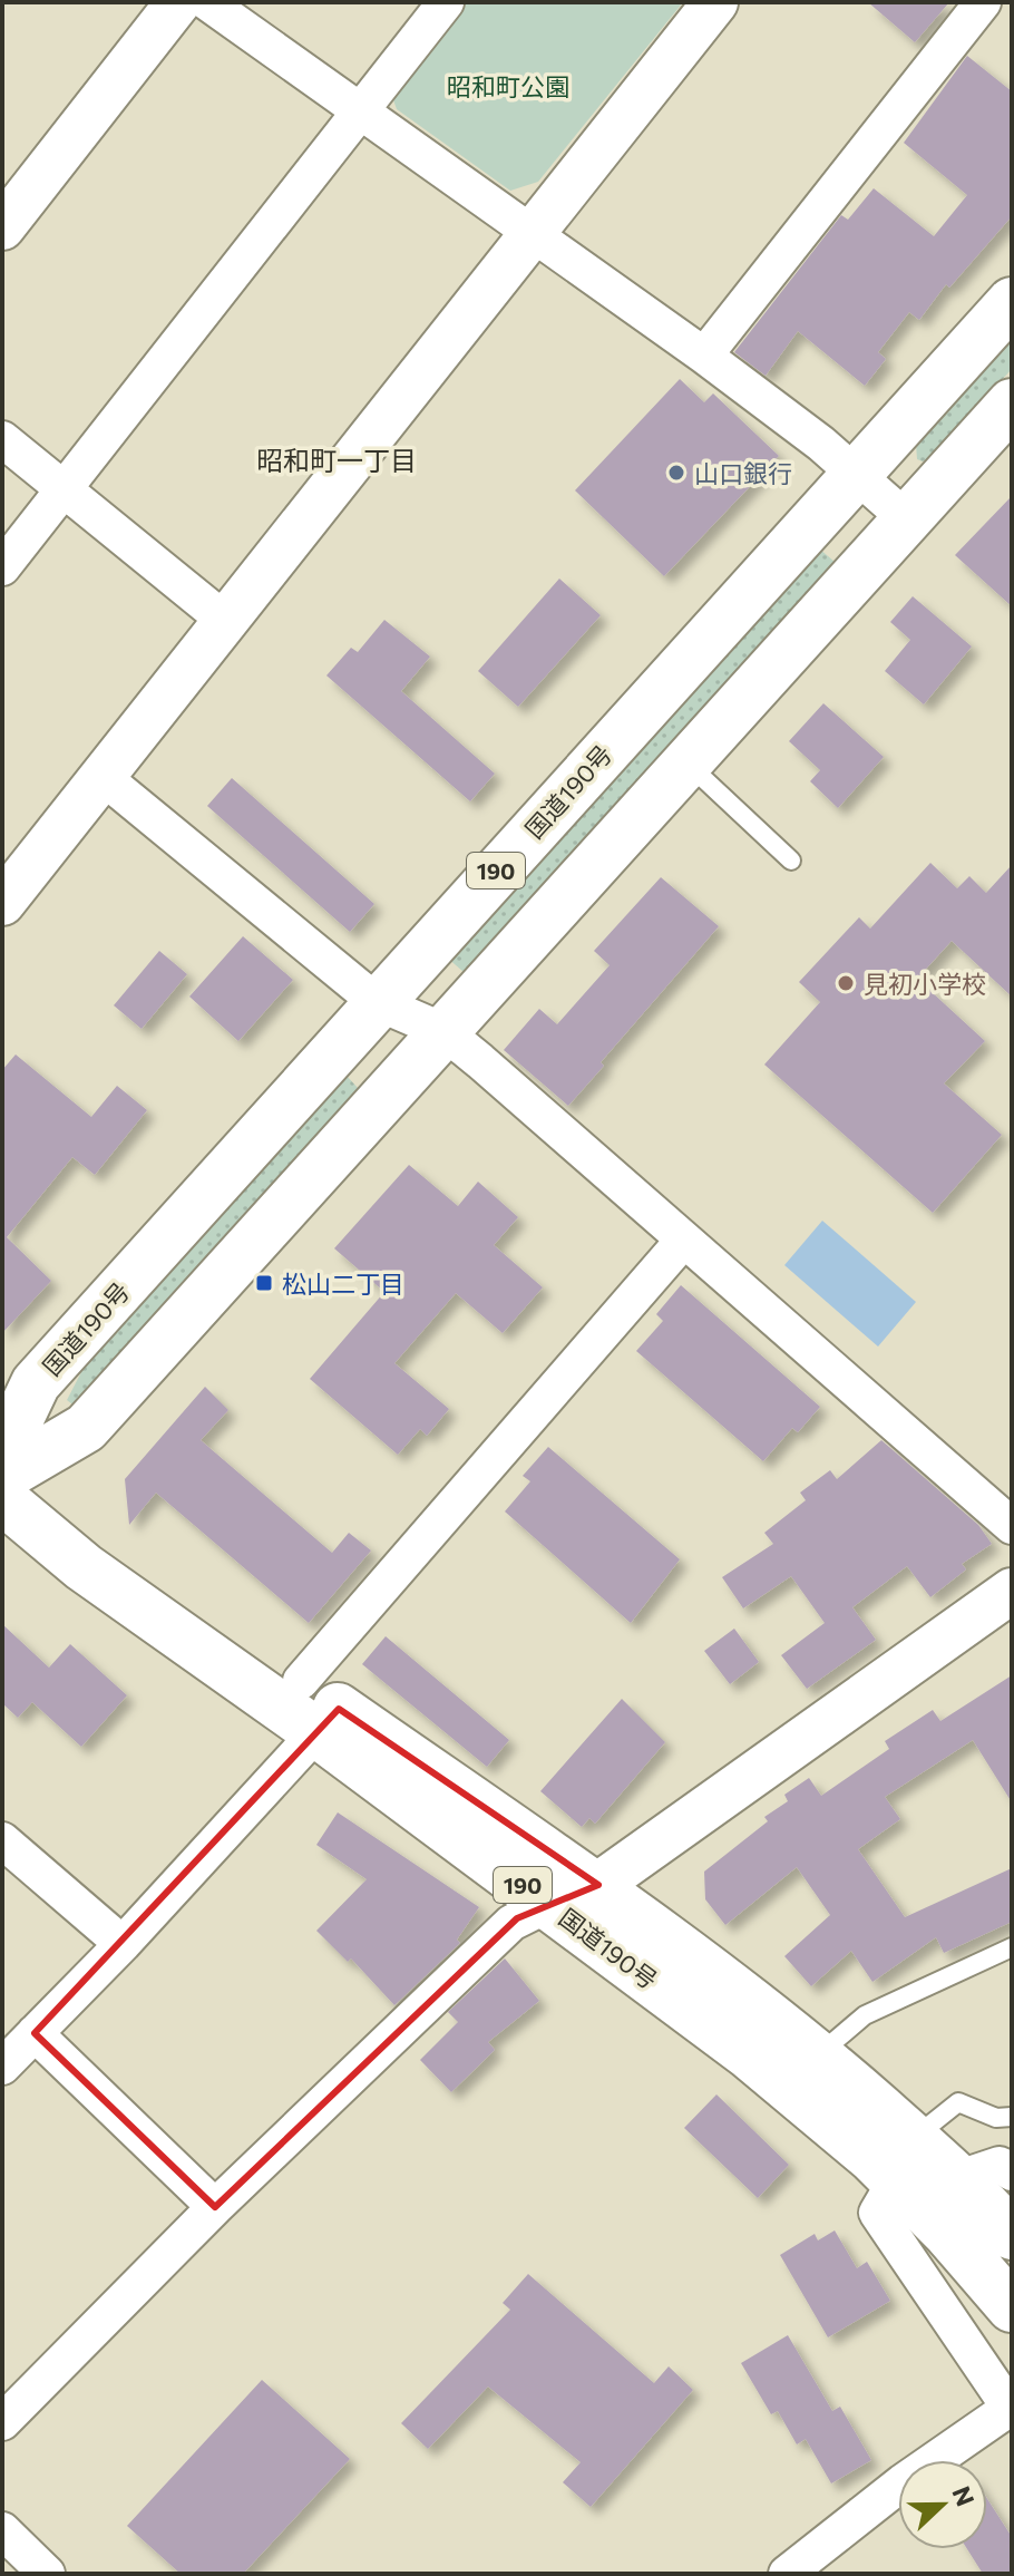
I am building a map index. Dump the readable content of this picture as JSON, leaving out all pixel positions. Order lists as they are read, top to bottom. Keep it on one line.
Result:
{"streets":{"highway":["国道190号","190"]},"districts":["昭和町一丁目"],"parks":["昭和町公園"],"places":{"other":["山口銀行","見初小学校"],"transit":["松山二丁目"]},"north":"right"}
